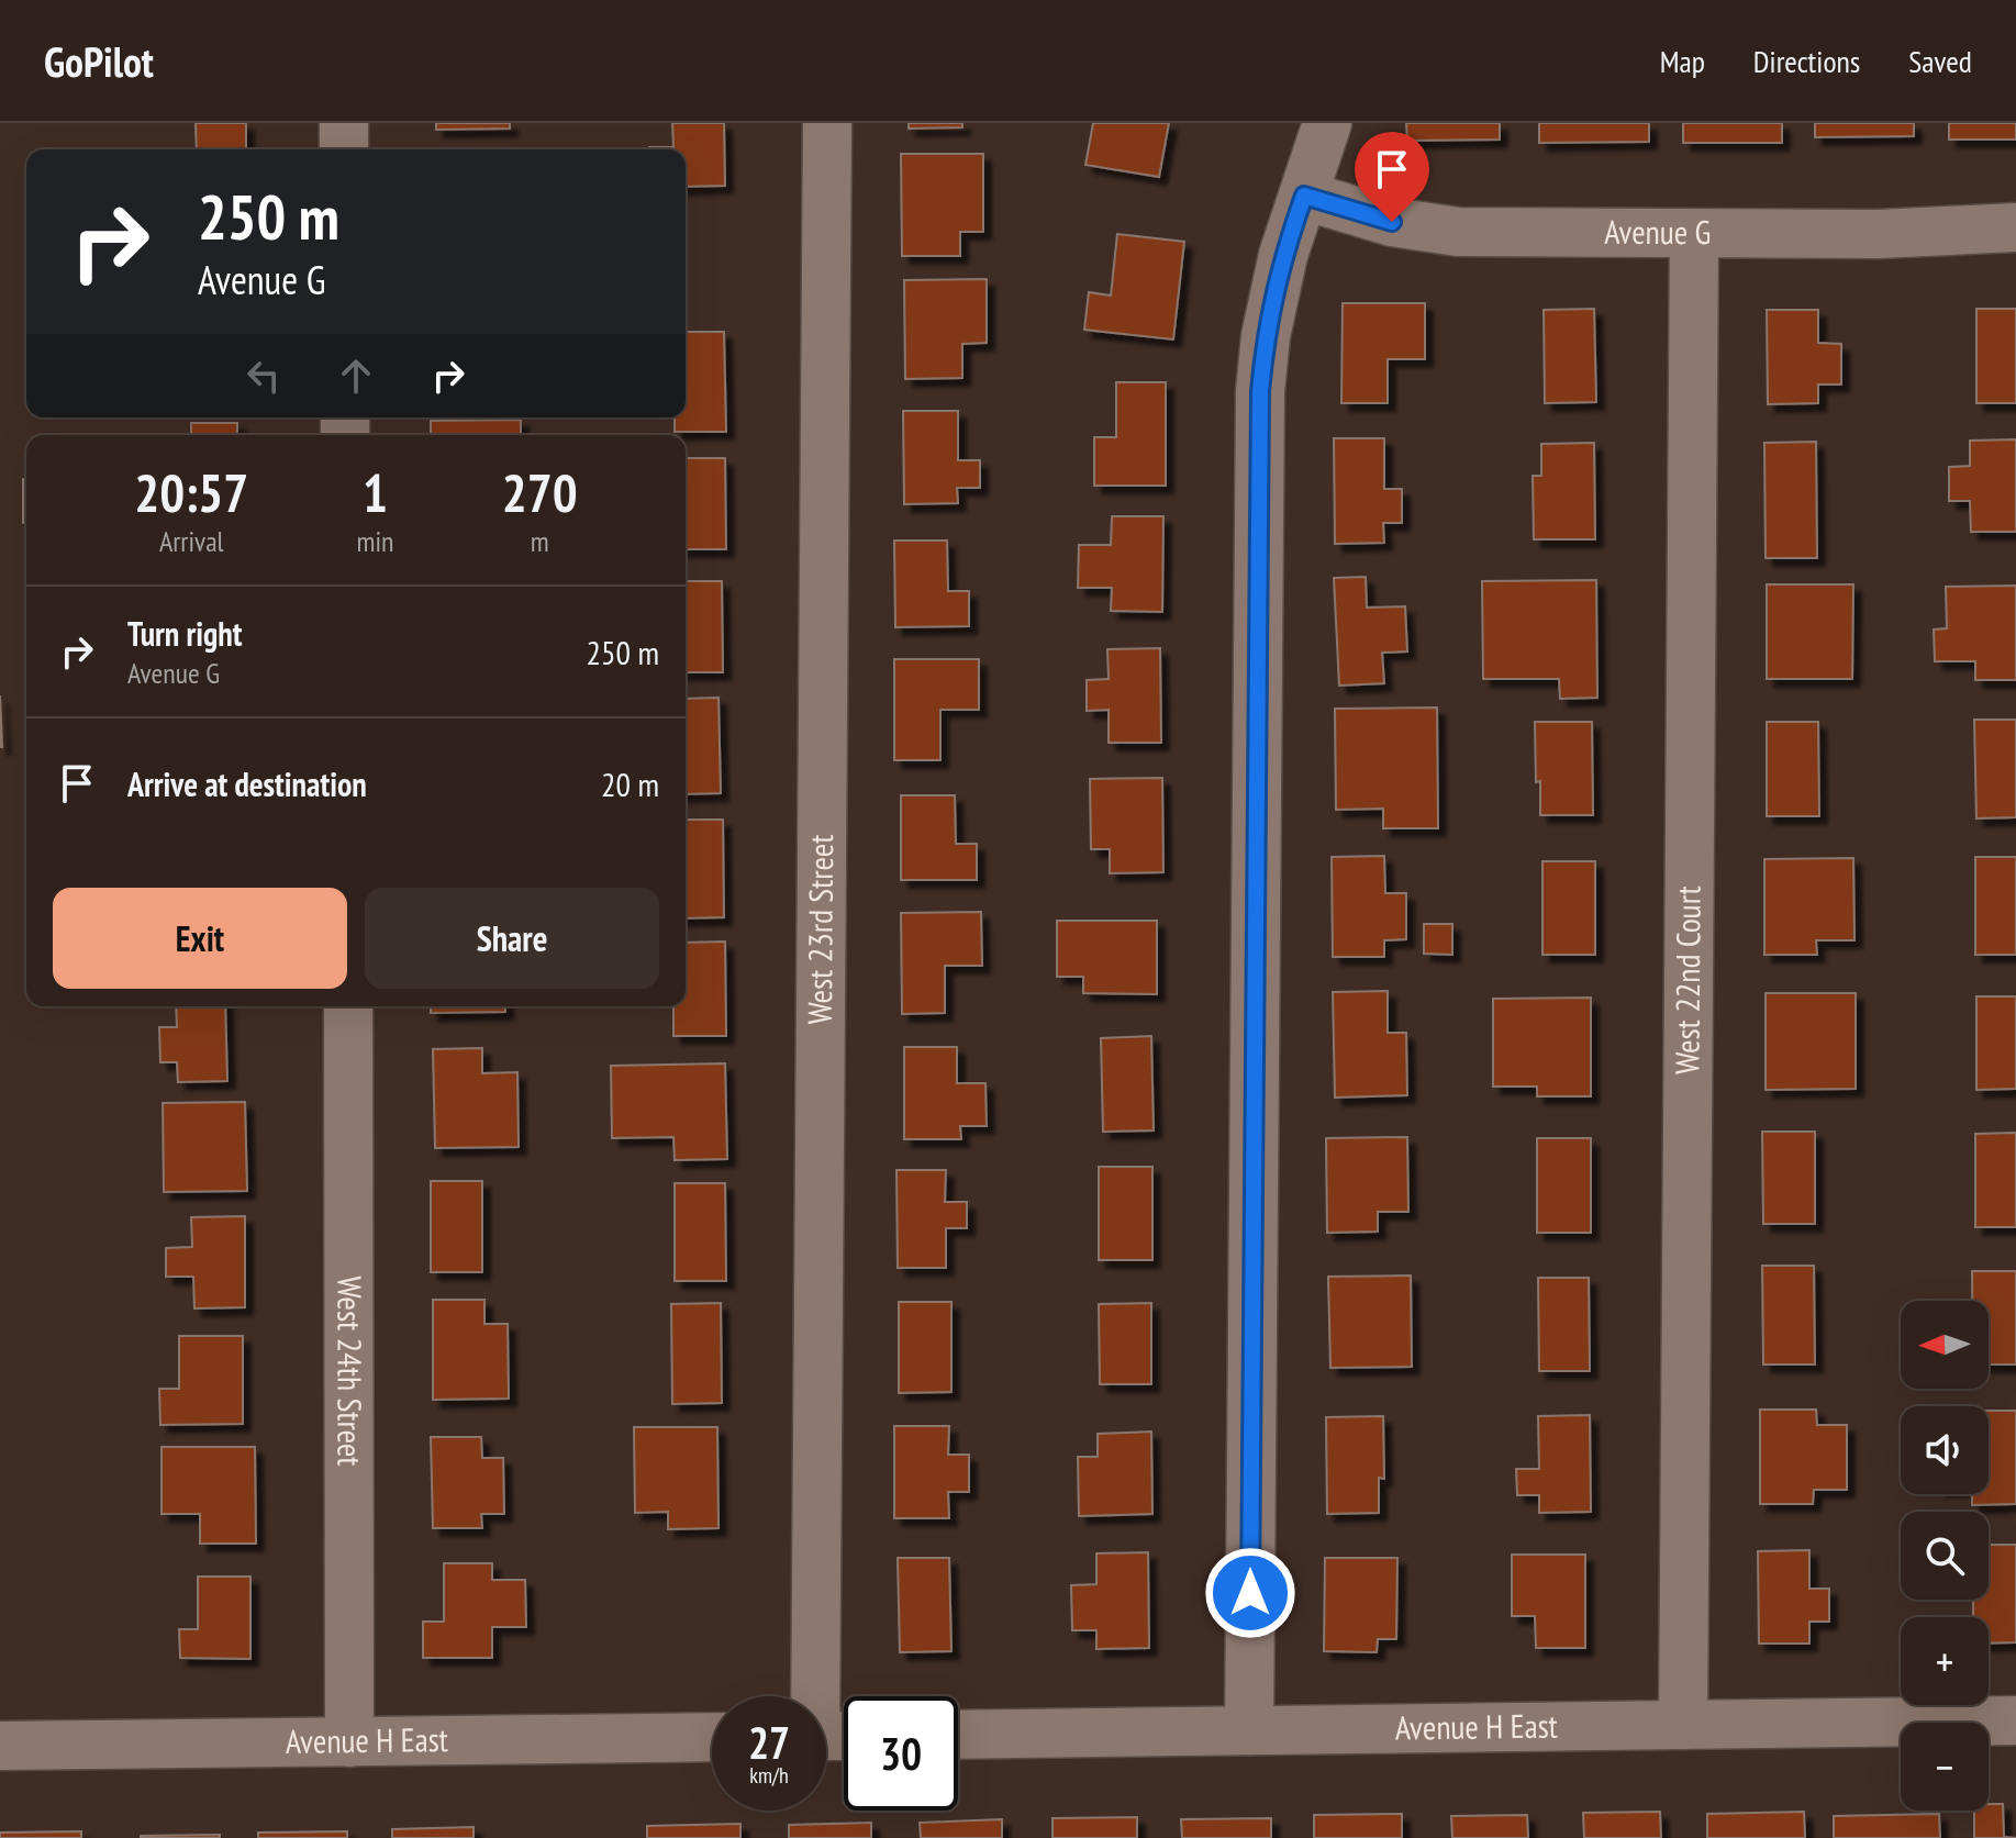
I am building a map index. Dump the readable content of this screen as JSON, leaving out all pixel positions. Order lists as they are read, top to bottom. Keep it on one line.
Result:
{"streets":{"street":["Avenue G","West 23rd Street","West 22nd Court","West 24th Street","Avenue H East"]},"crossings":[["Avenue G","West 22nd Court"],["West 22nd Court","Avenue H East"],["West 24th Street","Avenue H East"]],"north":"left","page":{"header":"GoPilot","nav":["Map","Directions","Saved"],"turn":["250 m","Avenue G"],"eta":["20:57","Arrival","1","min","270","m"],"list":[{"name":"Turn right","note":"Avenue G","value":"250 m"},{"name":"Arrive at destination","value":"20 m"}],"buttons":["Exit","Share"],"map_buttons":["+","−"],"speed":"27 km/h","limit":"30"}}
